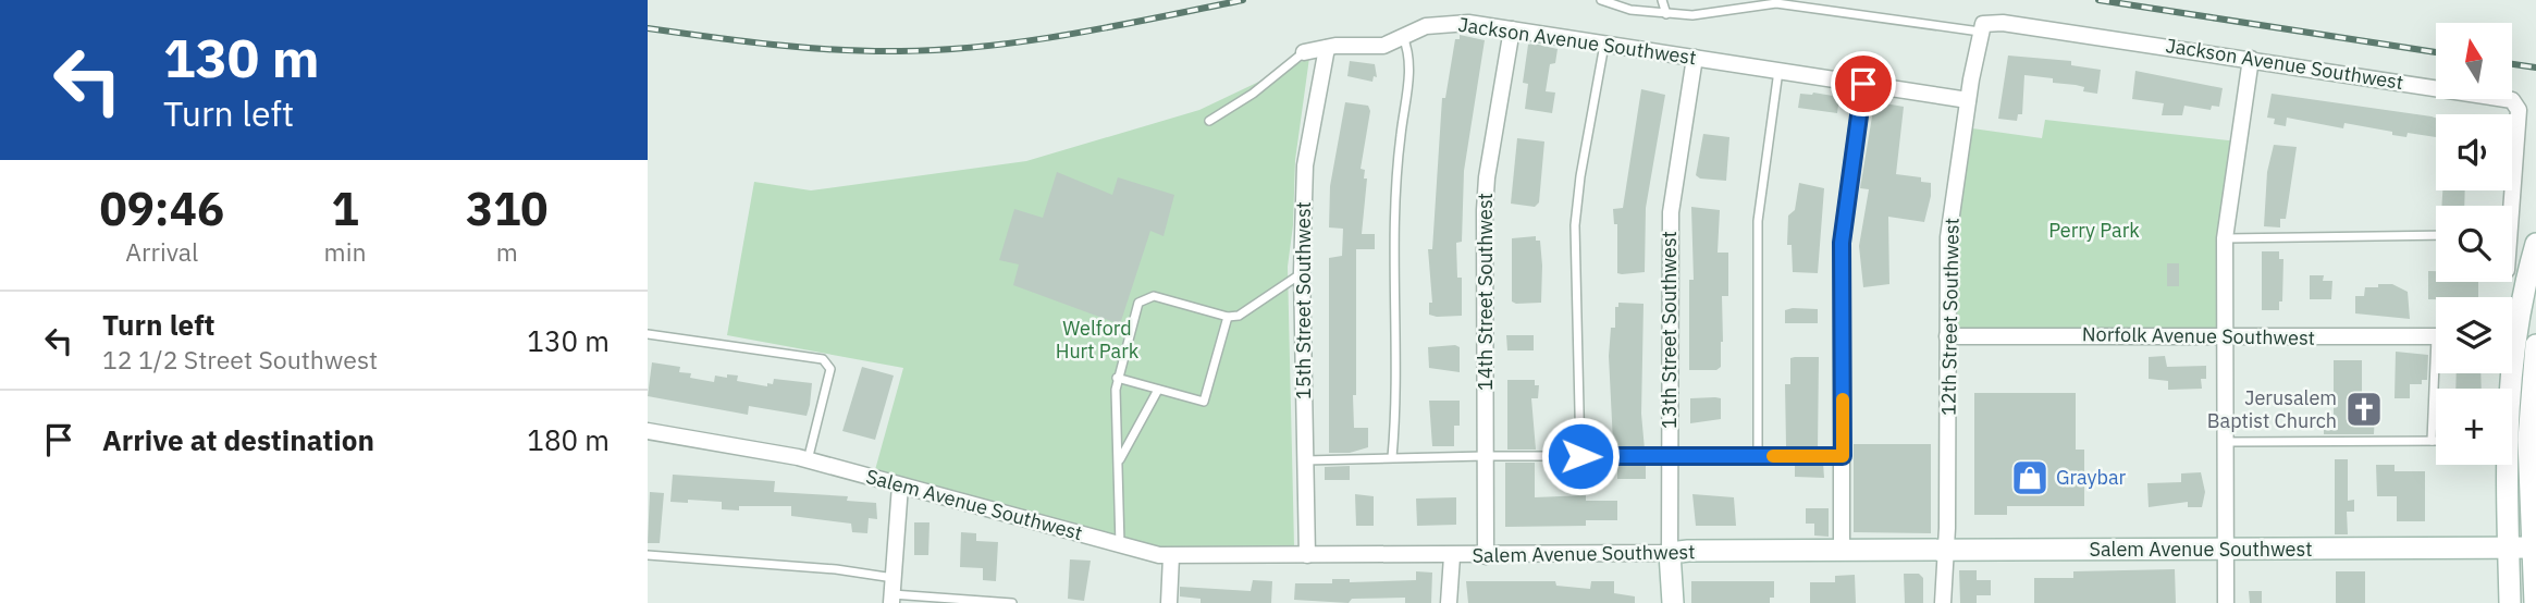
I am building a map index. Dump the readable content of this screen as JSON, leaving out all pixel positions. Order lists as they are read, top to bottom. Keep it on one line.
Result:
{"streets":{"street":["Jackson Avenue Southwest","14th Street Southwest","15th Street Southwest","12th Street Southwest","13th Street Southwest","Norfolk Avenue Southwest","Salem Avenue Southwest"]},"crossings":[["Jackson Avenue Southwest","14th Street Southwest"],["Jackson Avenue Southwest","15th Street Southwest"],["Jackson Avenue Southwest","12th Street Southwest"],["Jackson Avenue Southwest","13th Street Southwest"],["14th Street Southwest","Salem Avenue Southwest"],["15th Street Southwest","Salem Avenue Southwest"],["12th Street Southwest","Norfolk Avenue Southwest"],["12th Street Southwest","Salem Avenue Southwest"],["13th Street Southwest","Salem Avenue Southwest"]],"parks":["Perry Park","Welford Hurt Park"],"places":{"church":["Jerusalem Baptist Church"],"shop":["Graybar"]},"north":"top","page":{"turn":["130 m","Turn left"],"map_buttons":"+","eta":["09:46","Arrival","1","min","310","m"],"list":[{"name":"Turn left","note":"12 1/2 Street Southwest","value":"130 m"},{"name":"Arrive at destination","value":"180 m"}]}}
